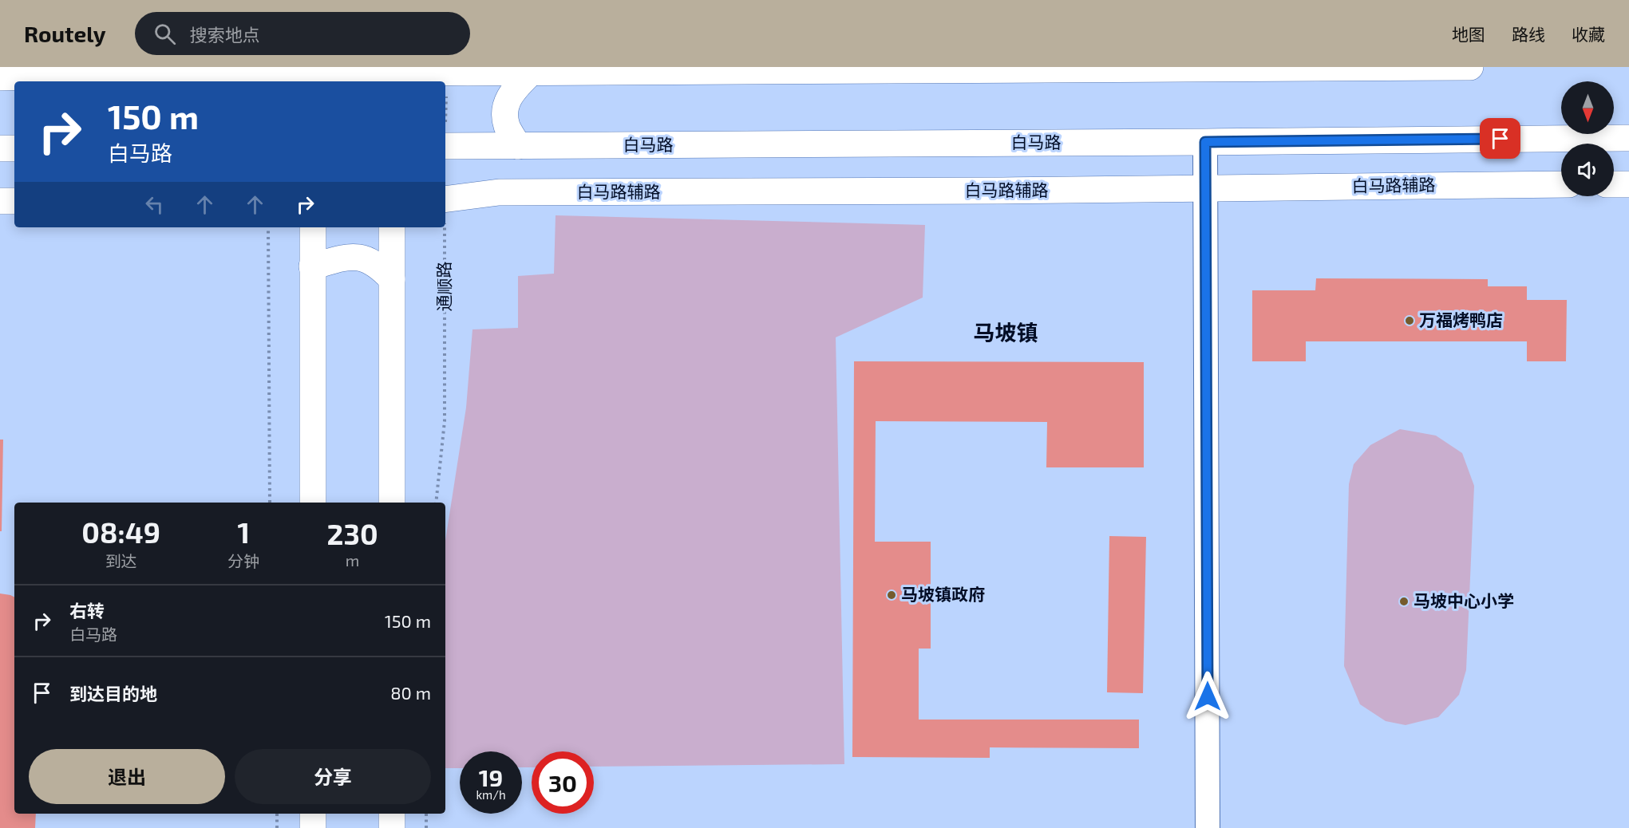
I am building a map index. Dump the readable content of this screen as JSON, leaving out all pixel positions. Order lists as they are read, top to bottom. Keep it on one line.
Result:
{"streets":{"main road":["白马路","白马路辅路"],"path":["通顺路"]},"districts":["马坡镇"],"places":["万福烤鸭店","马坡镇政府","马坡中心小学"],"north":"bottom","page":{"header":"Routely","search":"搜索地点","nav":["地图","路线","收藏"],"turn":["150 m","白马路"],"eta":["08:49","到达","1","分钟","230","m"],"list":[{"name":"右转","note":"白马路","value":"150 m"},{"name":"到达目的地","value":"80 m"}],"buttons":["退出","分享"],"speed":"19 km/h","limit":"30"}}
